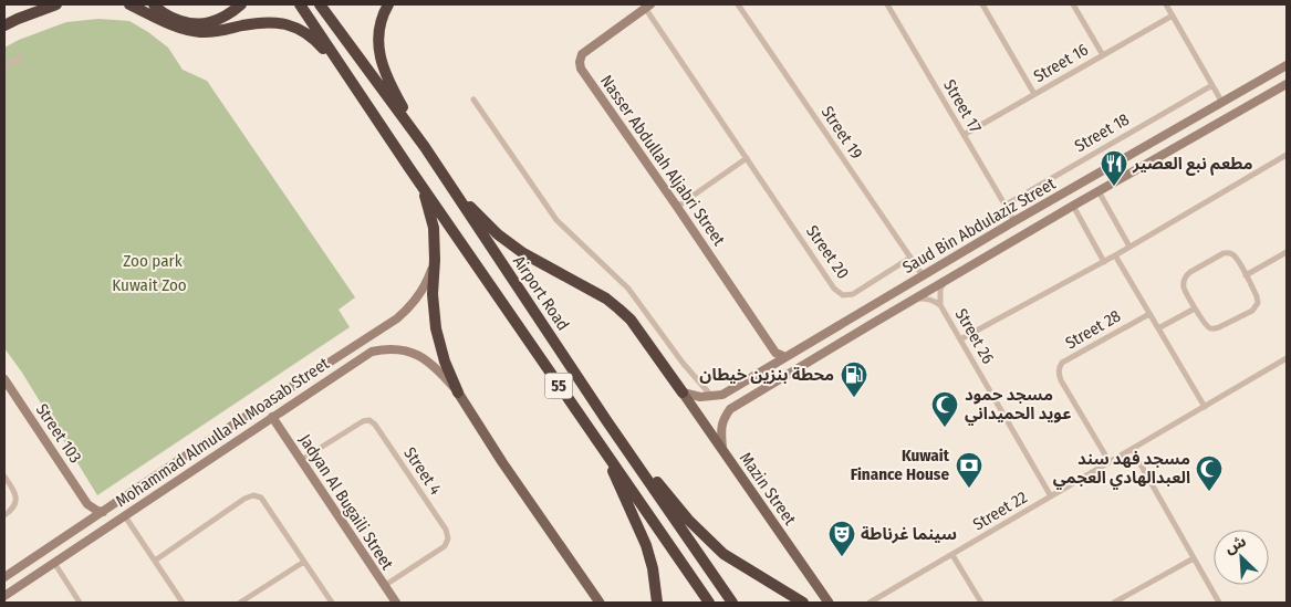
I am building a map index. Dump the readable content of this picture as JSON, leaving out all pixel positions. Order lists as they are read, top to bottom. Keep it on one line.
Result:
{"streets":{"highway":["Airport Road","55"],"main road":["Mazin Street"],"street":["Street 16","Street 17","Street 19","Street 18","Nasser Abdullah Aljabri Street","Saud Bin Abdulaziz Street","Street 20","Street 28","Street 26","Mohammad Almulla Al Moasab Street","Street 103","Street 4","Jadyan Al Bugaili Street","Street 22"]},"crossings":[["Street 16","Street 17"],["Street 17","Street 18"],["Street 17","Saud Bin Abdulaziz Street"],["Street 19","Saud Bin Abdulaziz Street"],["Street 19","Street 20"],["Nasser Abdullah Aljabri Street","Street 20"],["Saud Bin Abdulaziz Street","Street 26"],["Saud Bin Abdulaziz Street","Mazin Street"],["Street 28","Street 22"],["Street 26","Street 22"],["Mohammad Almulla Al Moasab Street","Street 103"],["Mohammad Almulla Al Moasab Street","Jadyan Al Bugaili Street"],["Street 4","Jadyan Al Bugaili Street"]],"parks":["Zoo park","Kuwait Zoo"],"places":{"restaurant":["مطعم نبع العصير"],"fuel station":["محطة بنزين خيطان"],"mosque":["مسجد حمود عويد الحميداني","مسجد فهد سند العبدالهادي العجمي"],"bank":["Kuwait Finance House"],"theatre":["سينما غرناطة"]},"north":"top left"}
